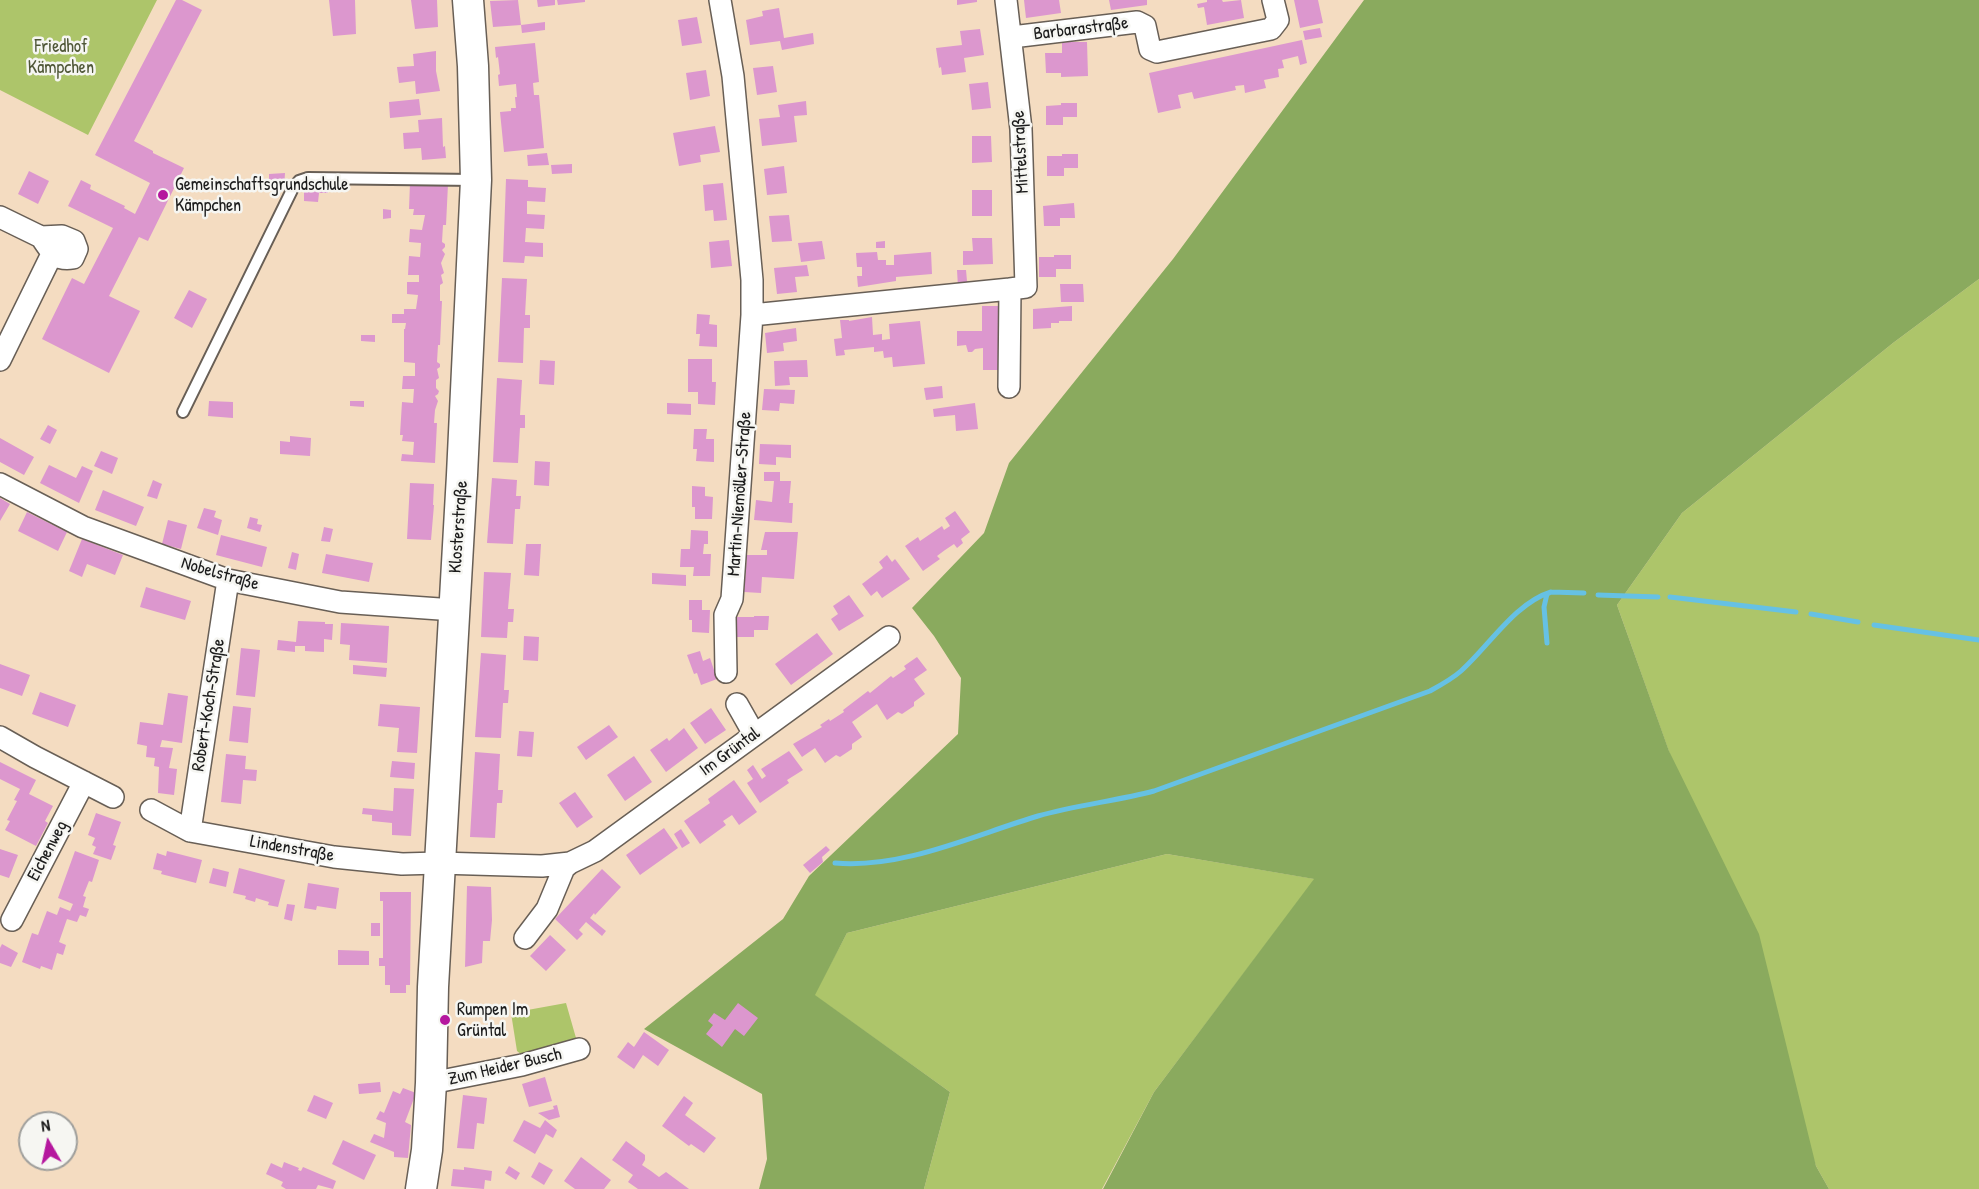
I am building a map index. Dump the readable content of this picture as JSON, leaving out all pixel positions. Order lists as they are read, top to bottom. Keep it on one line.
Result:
{"streets":{"main road":["Klosterstraße"],"street":["Barbarastraße","Mittelstraße","Martin-Niemöller-Straße","Nobelstraße","Robert-Koch-Straße","Im Grüntal","Lindenstraße","Eichenweg","Zum Heider Busch"]},"crossings":[["Barbarastraße","Mittelstraße"],["Klosterstraße","Nobelstraße"],["Klosterstraße","Im Grüntal"],["Klosterstraße","Lindenstraße"],["Klosterstraße","Zum Heider Busch"],["Nobelstraße","Robert-Koch-Straße"],["Robert-Koch-Straße","Lindenstraße"],["Im Grüntal","Lindenstraße"]],"parks":["Friedhof Kämpchen"],"places":["Gemeinschaftsgrundschule Kämpchen","Rumpen Im Grüntal"],"north":"top"}
